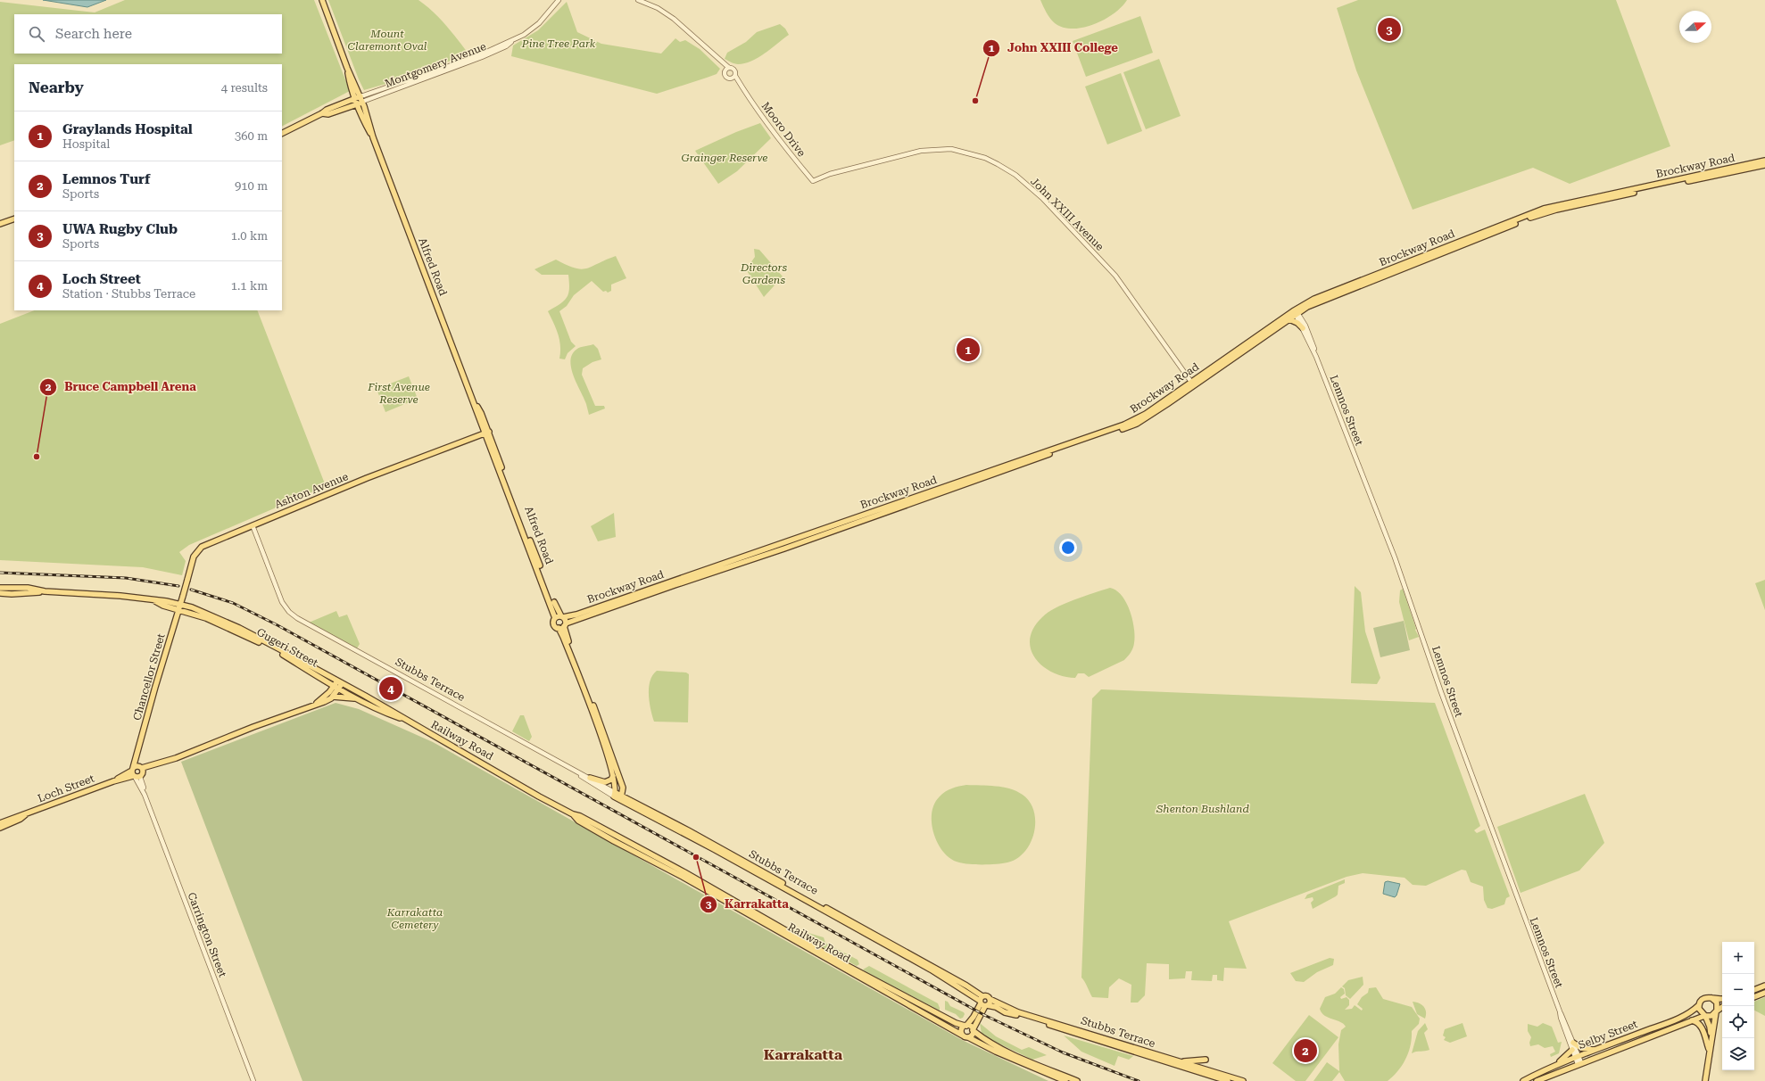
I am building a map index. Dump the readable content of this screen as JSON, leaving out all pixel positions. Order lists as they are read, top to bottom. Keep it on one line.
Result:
{"streets":{"main road":["Brockway Road","Alfred Road","Ashton Avenue","Gugeri Street","Chancellor Street","Stubbs Terrace","Railway Road","Loch Street","Selby Street"],"street":["Montgomery Avenue","Mooro Drive","John XXIII Avenue","Lemnos Street","Carrington Street"]},"crossings":[["Montgomery Avenue","Alfred Road"],["Mooro Drive","John XXIII Avenue"],["Brockway Road","John XXIII Avenue"],["Brockway Road","Alfred Road"],["Brockway Road","Lemnos Street"],["Alfred Road","Ashton Avenue"],["Alfred Road","Stubbs Terrace"],["Lemnos Street","Selby Street"],["Ashton Avenue","Gugeri Street"],["Ashton Avenue","Chancellor Street"],["Ashton Avenue","Stubbs Terrace"],["Gugeri Street","Chancellor Street"],["Gugeri Street","Railway Road"],["Gugeri Street","Loch Street"],["Chancellor Street","Loch Street"],["Chancellor Street","Carrington Street"],["Railway Road","Loch Street"],["Loch Street","Carrington Street"]],"districts":["Karrakatta"],"parks":["Mount Claremont Oval","Pine Tree Park","Grainger Reserve","Directors Gardens","First Avenue Reserve","Shenton Bushland","Karrakatta Cemetery"],"places":["John XXIII College","Bruce Campbell Arena","Karrakatta"],"north":"right","page":{"search":"Search here","pins":["3","1","4","2"],"heading":["Nearby","4 results"],"list":[{"mark":"1","name":"Graylands Hospital","note":"Hospital","value":"360 m"},{"mark":"2","name":"Lemnos Turf","note":"Sports","value":"910 m"},{"mark":"3","name":"UWA Rugby Club","note":"Sports","value":"1.0 km"},{"mark":"4","name":"Loch Street","note":"Station · Stubbs Terrace","value":"1.1 km"}],"map_buttons":["+","−"]}}
